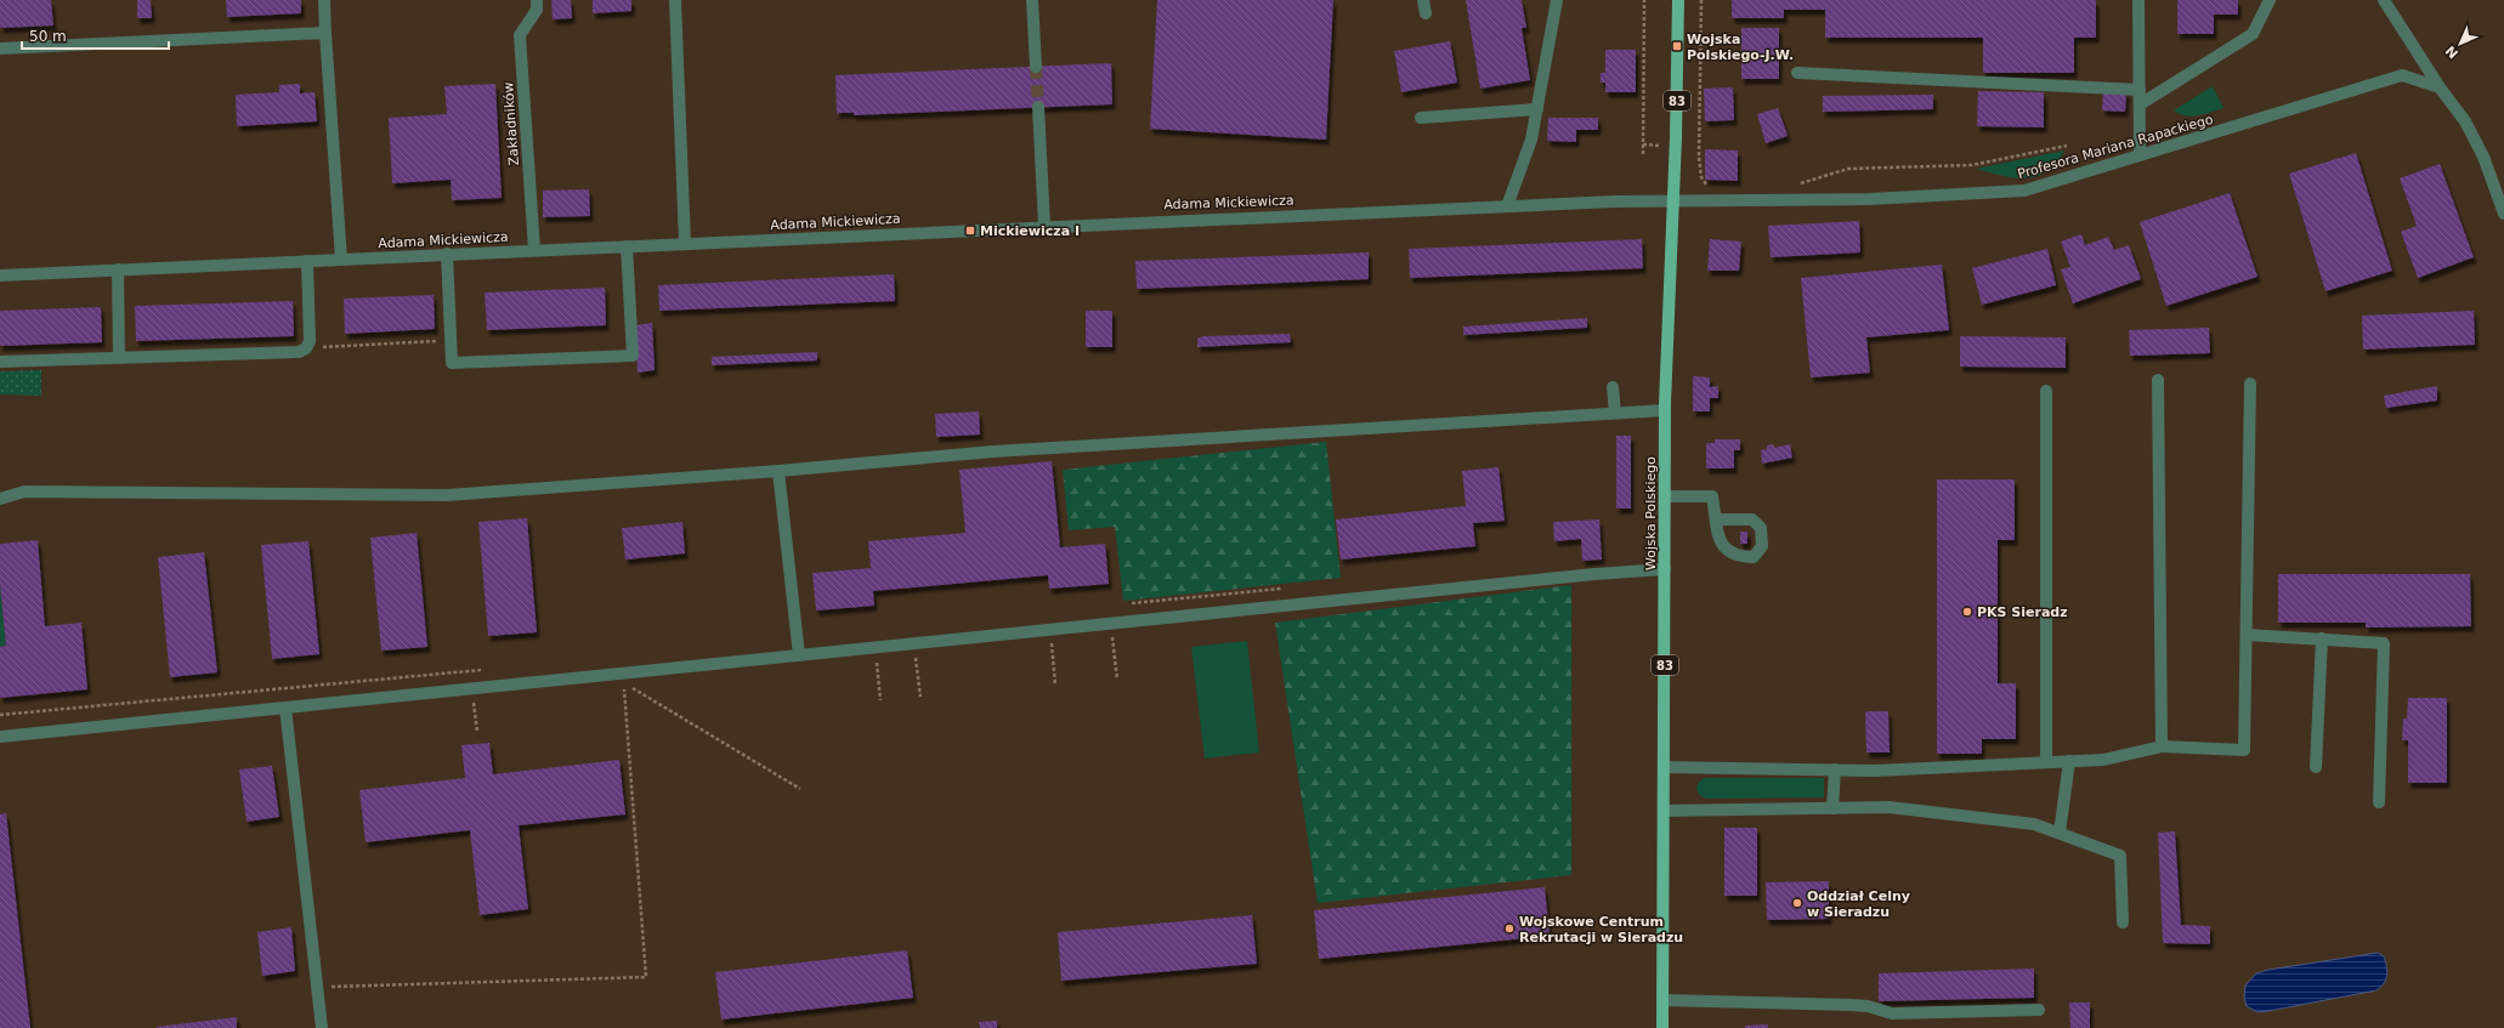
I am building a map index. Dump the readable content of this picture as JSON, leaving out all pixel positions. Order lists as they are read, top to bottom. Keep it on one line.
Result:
{"streets":{"main road":["83","Wojska Polskiego"],"street":["Zakładników","Profesora Mariana Rapackiego","Adama Mickiewicza"]},"crossings":[["Zakładników","Adama Mickiewicza"],["Profesora Mariana Rapackiego","Adama Mickiewicza"],["Profesora Mariana Rapackiego","Wojska Polskiego"],["Adama Mickiewicza","Wojska Polskiego"]],"places":{"transit":["Wojska Polskiego-J.W.","Mickiewicza I"],"other":["PKS Sieradz","Oddział Celny w Sieradzu","Wojskowe Centrum Rekrutacji w Sieradzu"]},"scale_bar":"50 m","north":"bottom left"}
